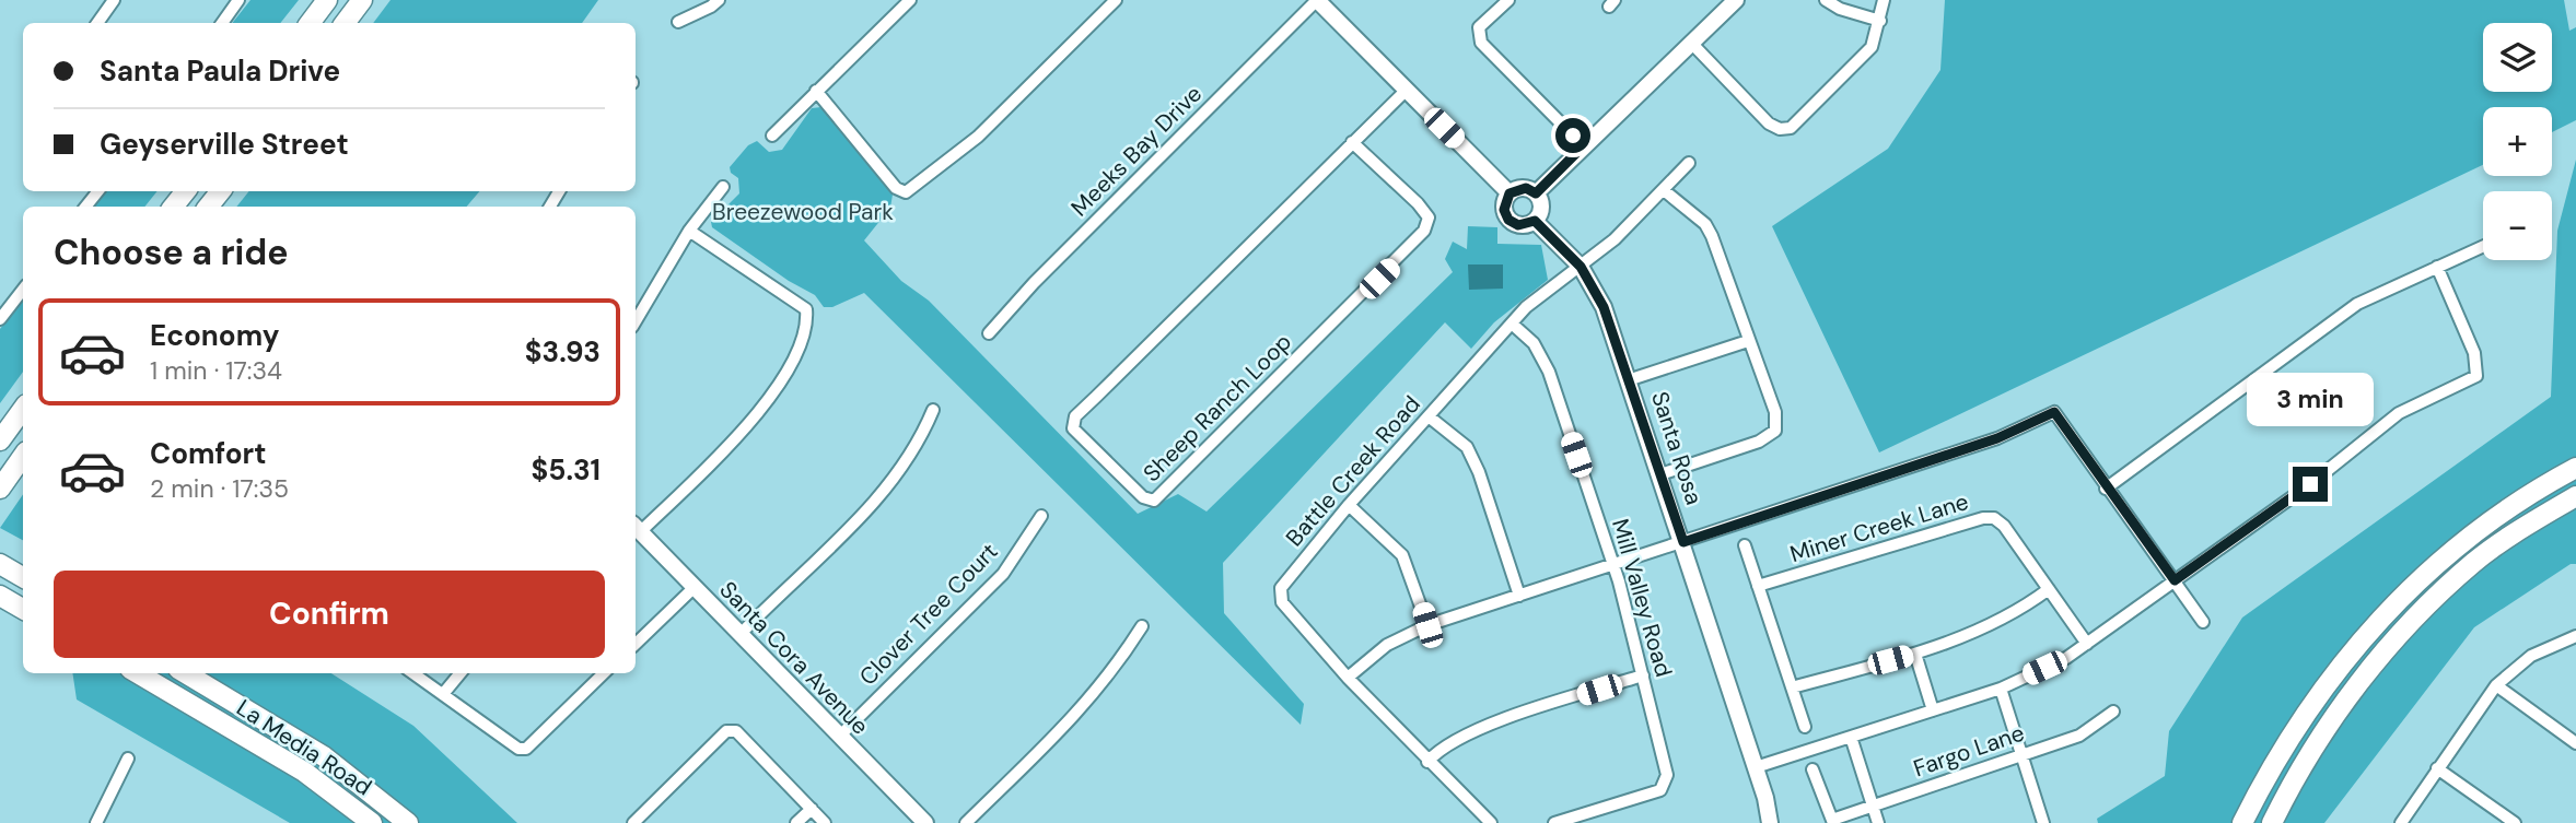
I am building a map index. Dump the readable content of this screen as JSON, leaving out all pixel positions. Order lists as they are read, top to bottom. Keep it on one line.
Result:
{"streets":{"main road":["La Media Road"],"street":["Meeks Bay Drive","Sheep Ranch Loop","Santa Rosa","Battle Creek Road","Miner Creek Lane","Mill Valley Road","Clover Tree Court","Santa Cora Avenue","Fargo Lane"]},"crossings":[["Santa Rosa","Battle Creek Road"],["Battle Creek Road","Mill Valley Road"],["Clover Tree Court","Santa Cora Avenue"]],"parks":["Breezewood Park"],"page":{"map_buttons":["+","−"],"banner":["Santa Paula Drive","Geyserville Street"],"heading":"Choose a ride","list":[{"name":"Economy","note":"1 min · 17:34","value":"$3.93"},{"name":"Comfort","note":"2 min · 17:35","value":"$5.31"}],"bubble":"3 min","buttons":"Confirm"}}
